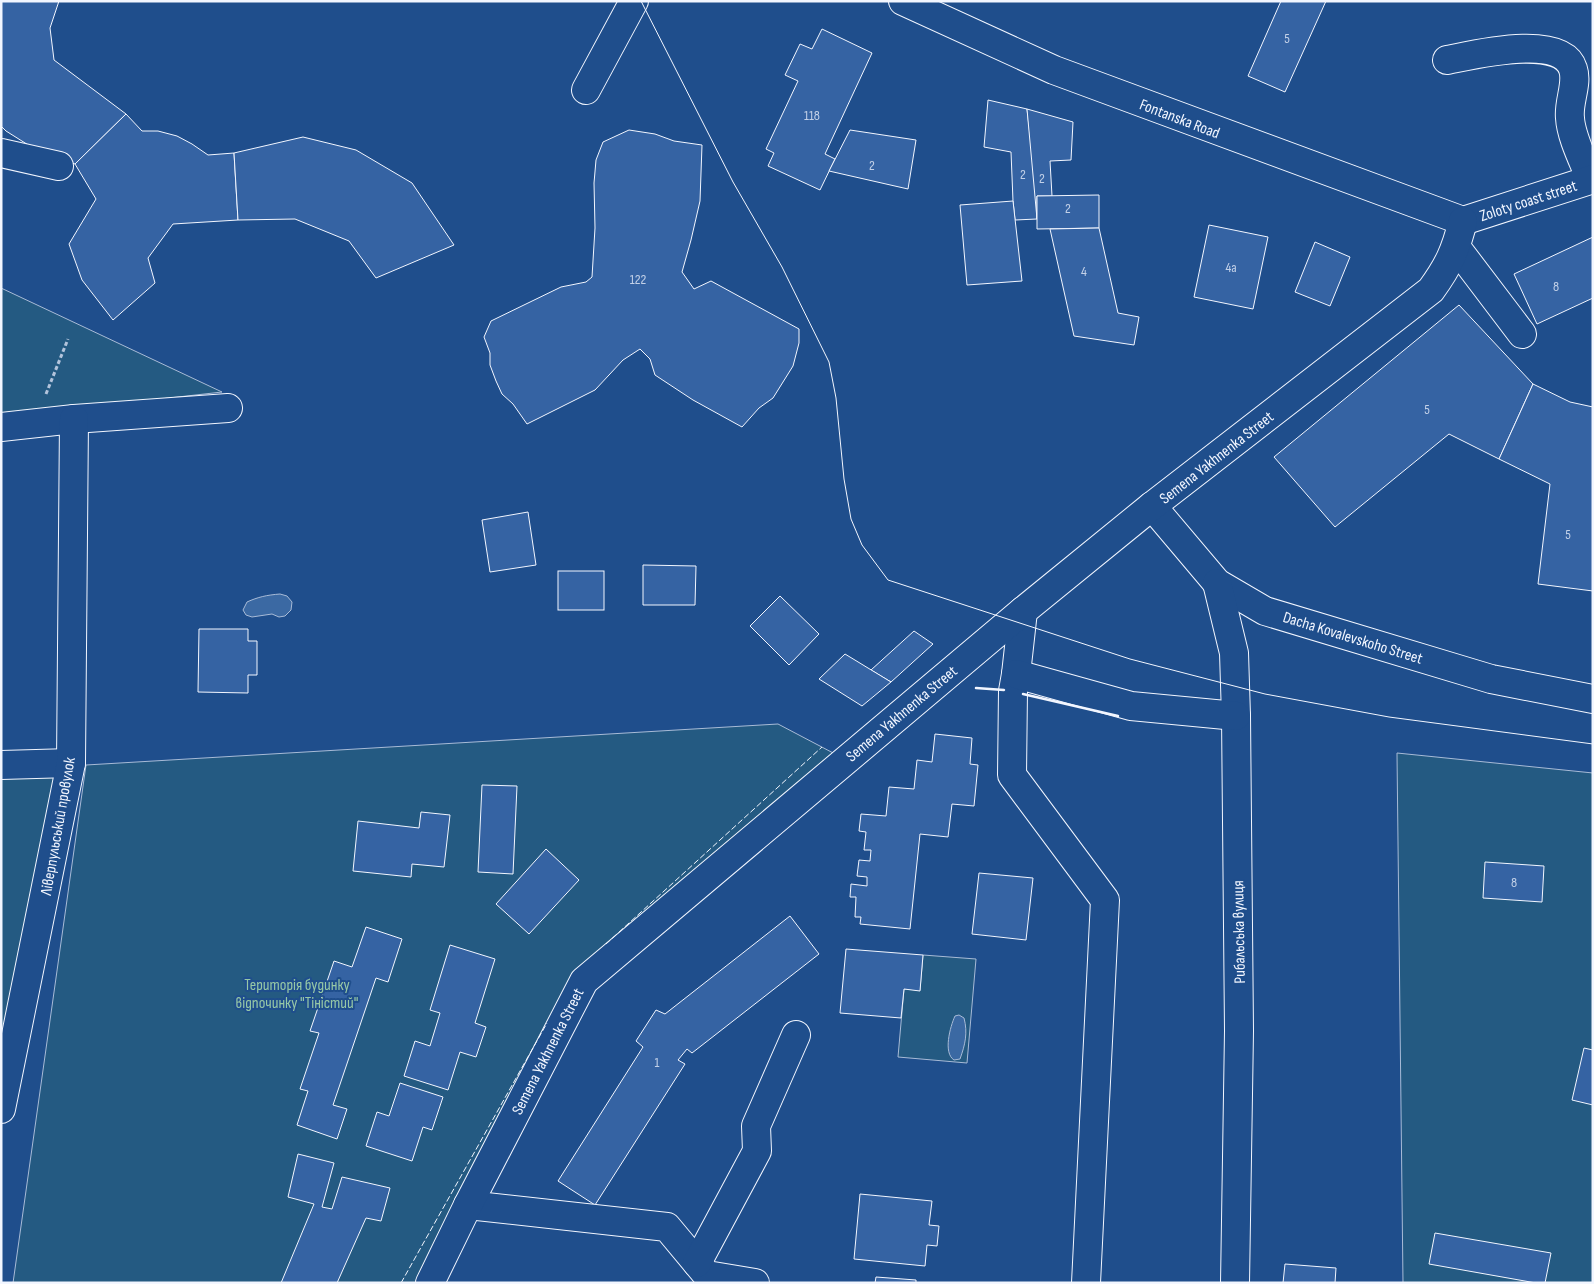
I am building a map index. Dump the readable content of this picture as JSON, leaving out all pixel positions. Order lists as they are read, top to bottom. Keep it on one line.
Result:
{"streets":{"street":["Fontanska Road","Zoloty coast street","Semena Yakhnenka Street","Dacha Kovalevskoho Street","Ліверпульський провулок","Рибальська вулиця"]},"crossings":[["Fontanska Road","Zoloty coast street"],["Fontanska Road","Semena Yakhnenka Street"],["Zoloty coast street","Semena Yakhnenka Street"],["Semena Yakhnenka Street","Dacha Kovalevskoho Street"],["Dacha Kovalevskoho Street","Рибальська вулиця"]],"parks":["Територія будинку відпочинку \"Тіністий\""],"house_numbers":["5","118","2","2","2","2","4а","4","122","8","5","5","8","1"]}
